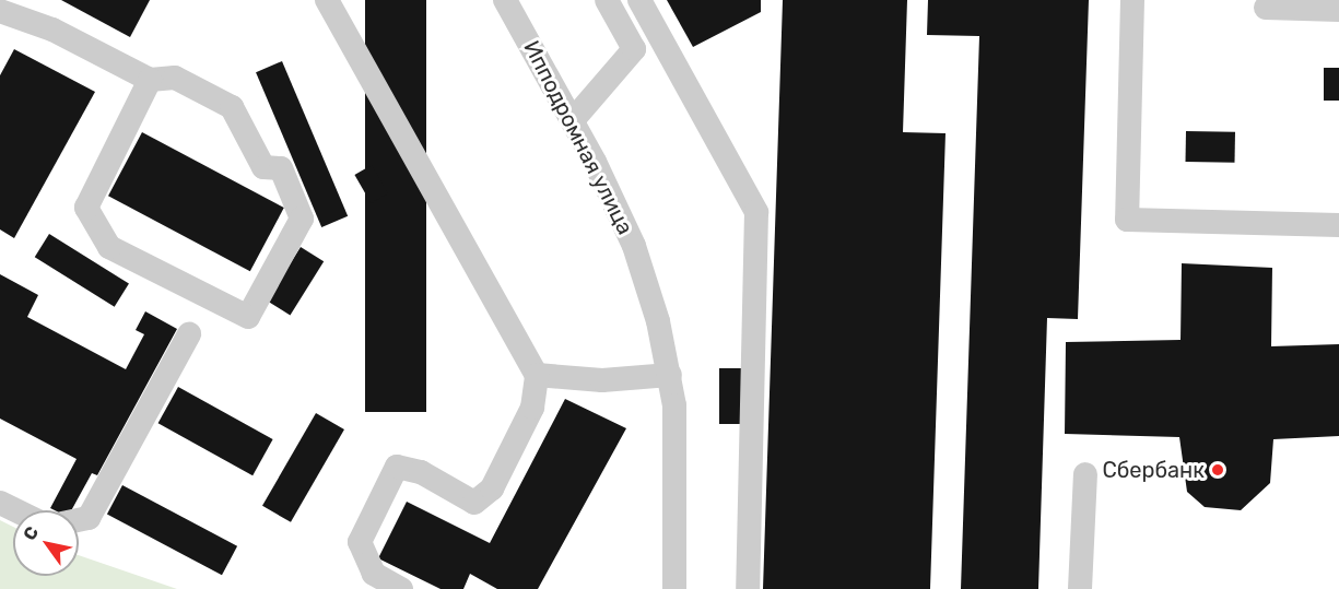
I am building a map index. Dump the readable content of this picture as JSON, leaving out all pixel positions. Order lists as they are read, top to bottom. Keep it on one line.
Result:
{"streets":{"street":["Ипподромная улица"]},"places":["Сбербанк"],"north":"top left"}
